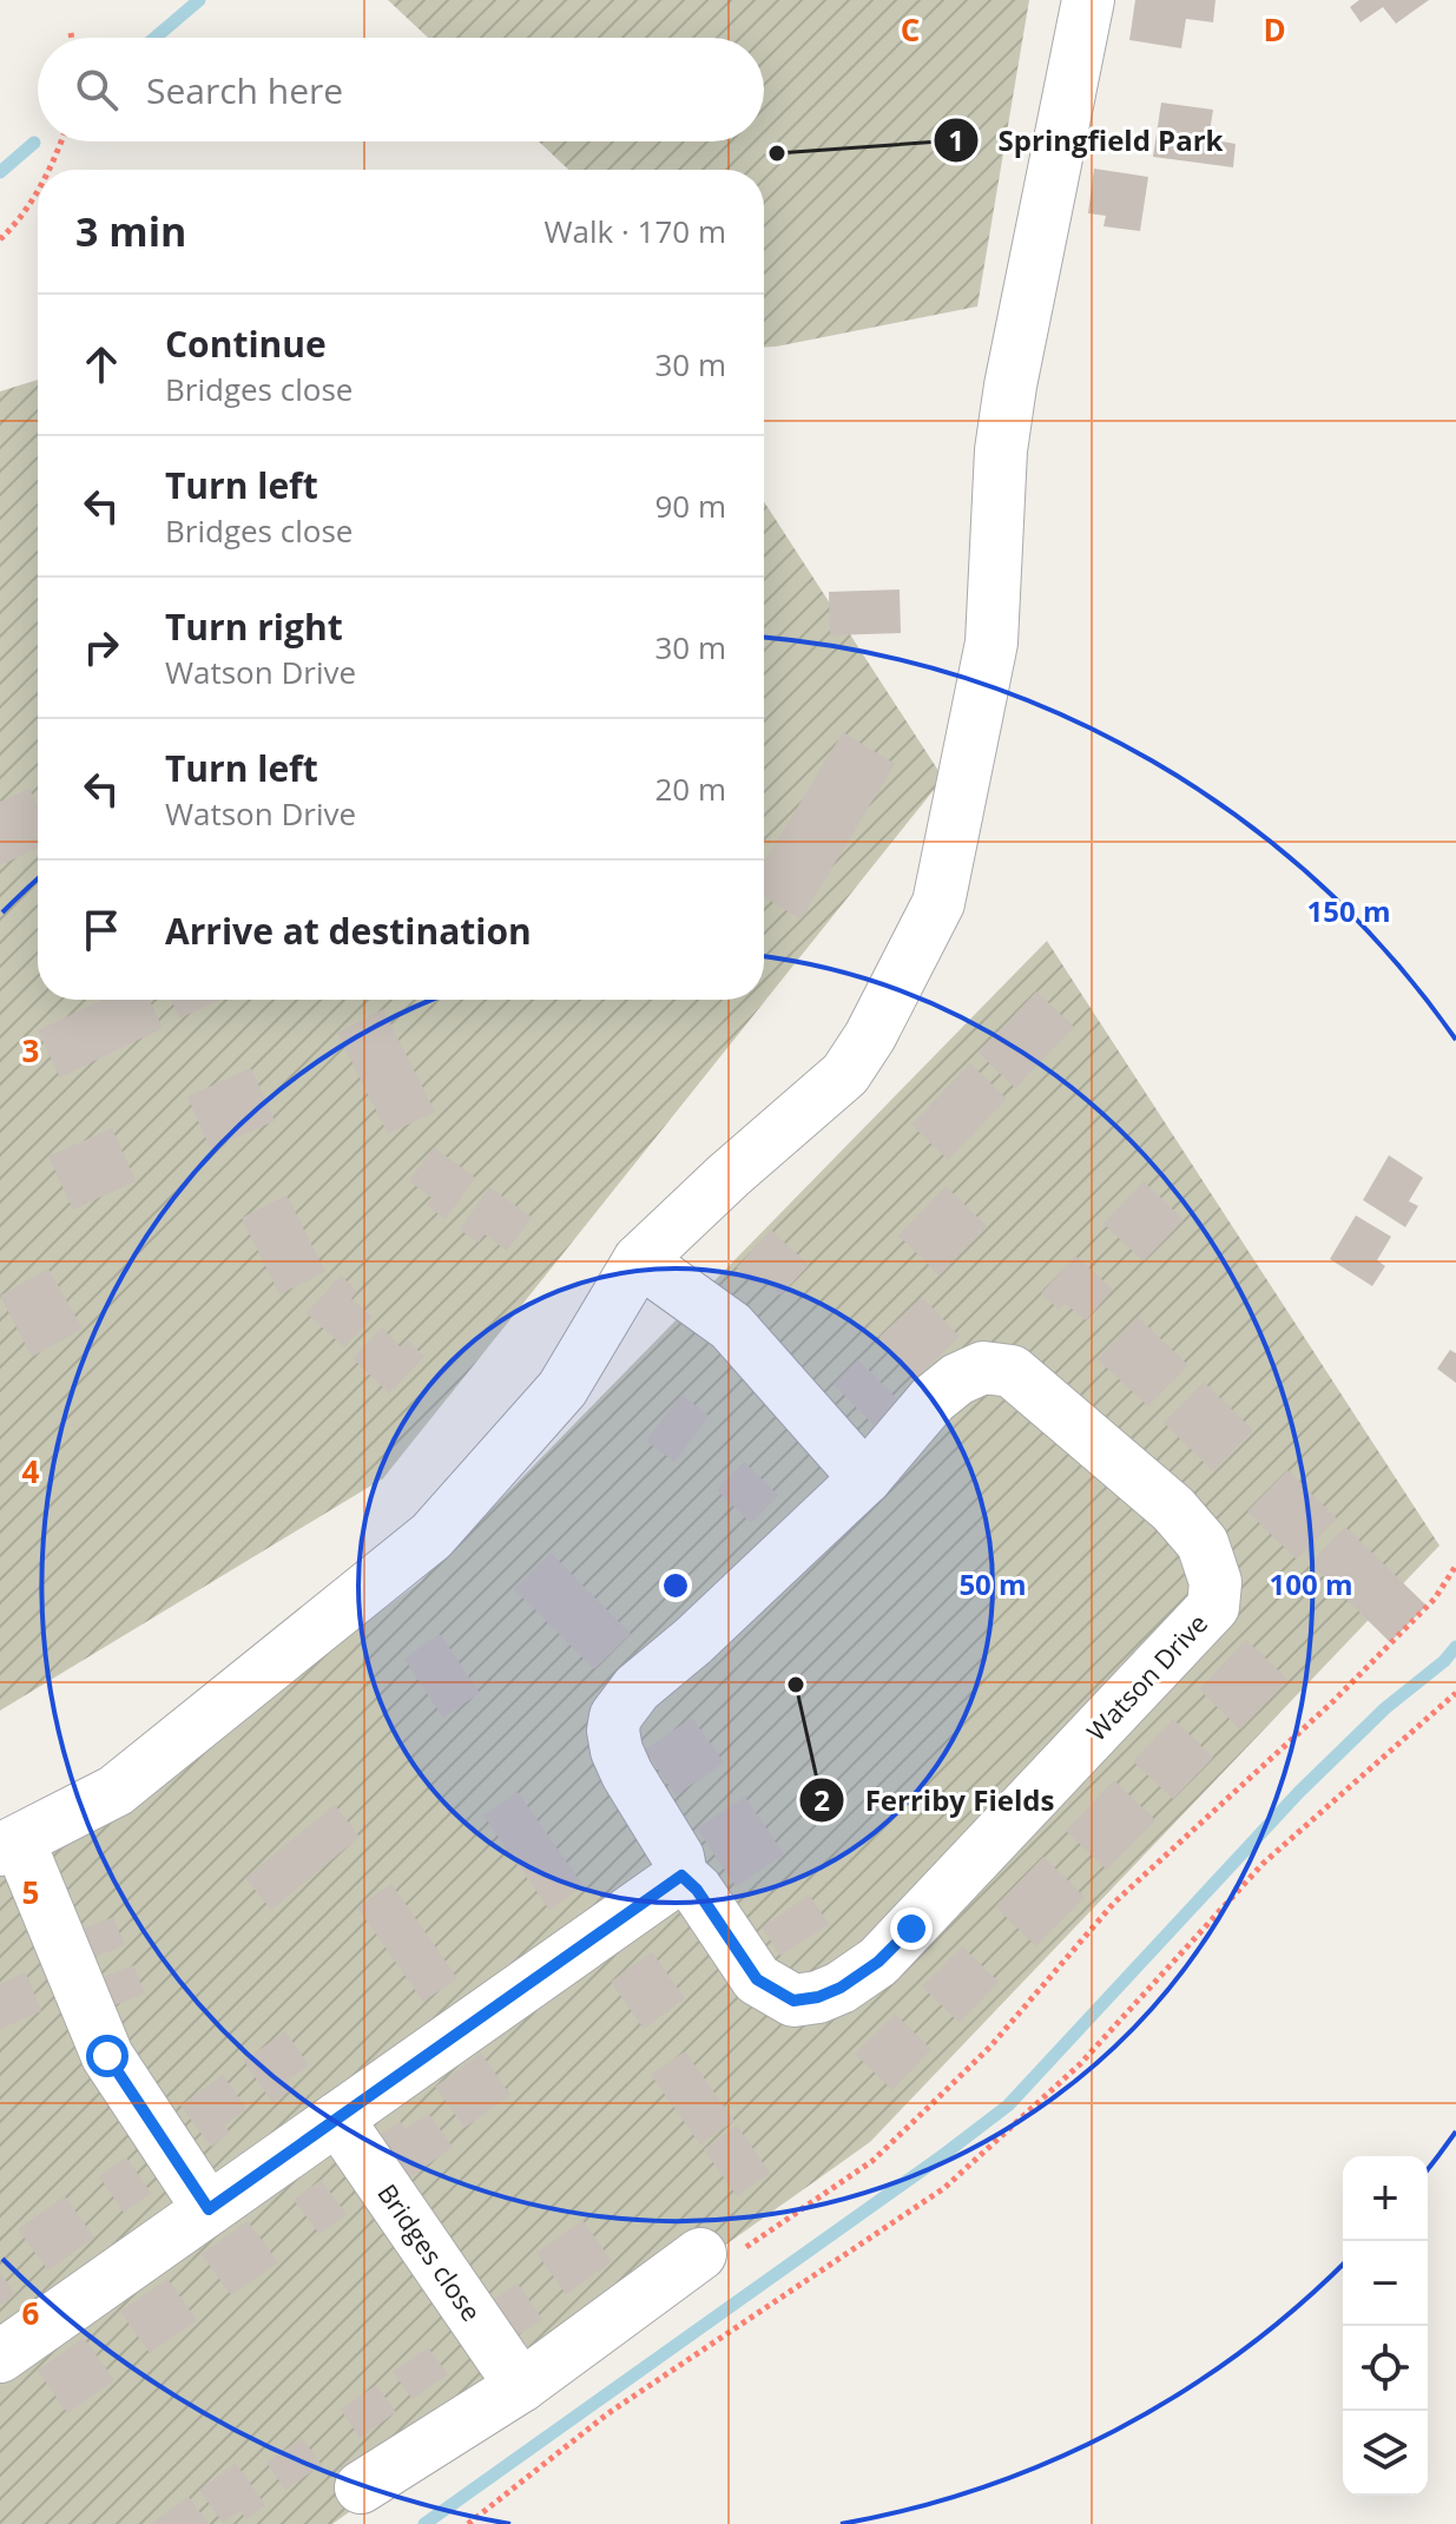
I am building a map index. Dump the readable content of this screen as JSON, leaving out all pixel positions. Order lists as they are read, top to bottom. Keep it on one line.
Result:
{"streets":{"street":["Watson Drive","Bridges close"]},"places":["Springfield Park","Ferriby Fields"],"page":{"search":"Search here","heading":["3 min","Walk · 170 m"],"list":[["Continue","Bridges close","30 m"],["Turn left","Bridges close","90 m"],["Turn right","Watson Drive","30 m"],["Turn left","Watson Drive","20 m"],"Arrive at destination"],"map_buttons":["+","−"]},"grid":{"columns":["C","D"],"rows":["3","4","5","6"]},"rings":["150 m","50 m","100 m"]}
